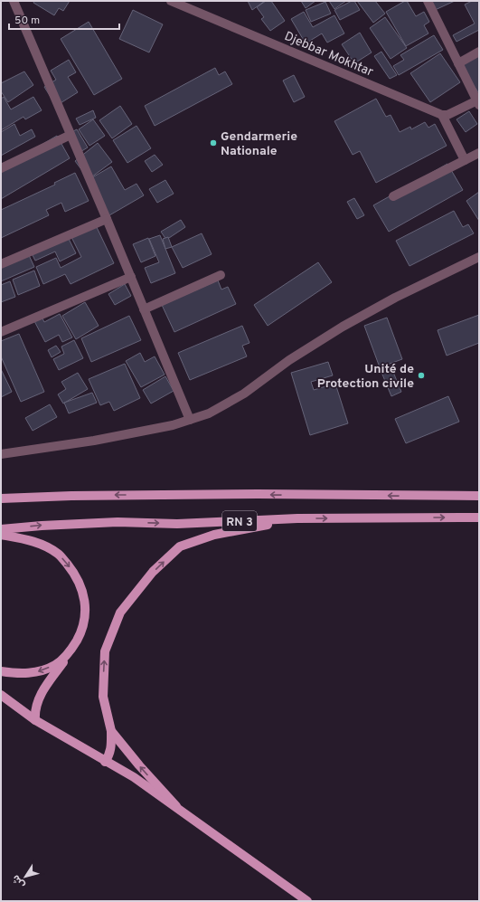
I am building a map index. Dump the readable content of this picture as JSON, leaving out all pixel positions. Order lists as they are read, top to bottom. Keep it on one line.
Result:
{"streets":{"main road":["RN 3"],"street":["Djebbar Mokhtar"]},"places":["Gendarmerie Nationale","Unité de Protection civile"],"scale_bar":"50 m","north":"bottom left"}
